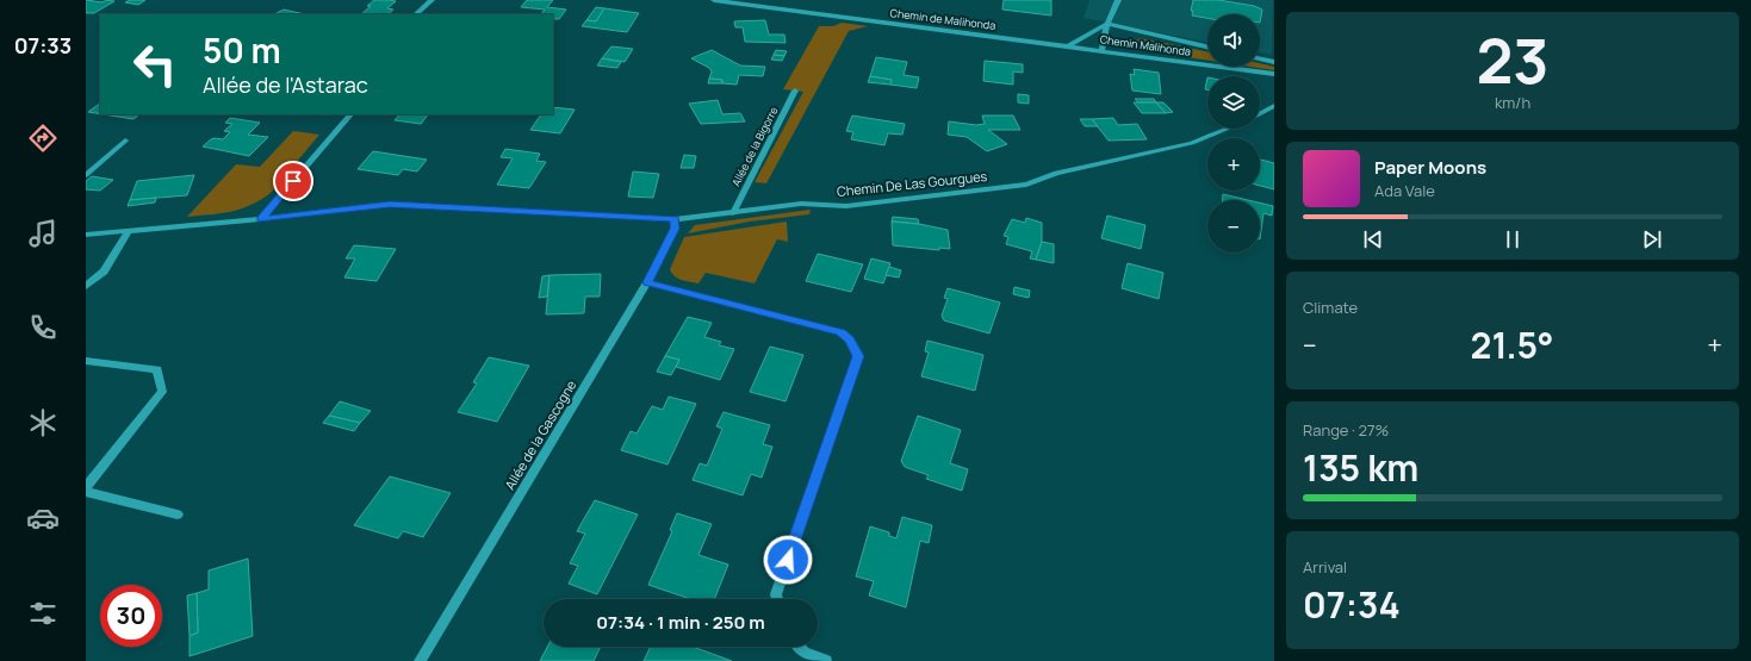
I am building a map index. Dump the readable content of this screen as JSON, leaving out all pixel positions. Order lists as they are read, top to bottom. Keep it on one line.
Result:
{"streets":{"street":["Chemin de Malihonda","Chemin Malihonda","Allée de la Bigorre","Chemin De Las Gourgues","Allée de la Gascogne"]},"crossings":[["Chemin de Malihonda","Chemin Malihonda"],["Allée de la Bigorre","Chemin De Las Gourgues"],["Chemin De Las Gourgues","Allée de la Gascogne"]],"page":{"tabs":"07:33","tile":[["23","km/h"],"Climate",["Range · 27%","135 km"],["Arrival","07:34"]],"map_buttons":["+","−"],"turn":["50 m","Allée de l'Astarac"],"song":["Paper Moons","Ada Vale"],"heat":["−","21.5°","+"],"limit":"30","trip":"07:34 · 1 min · 250 m"}}
